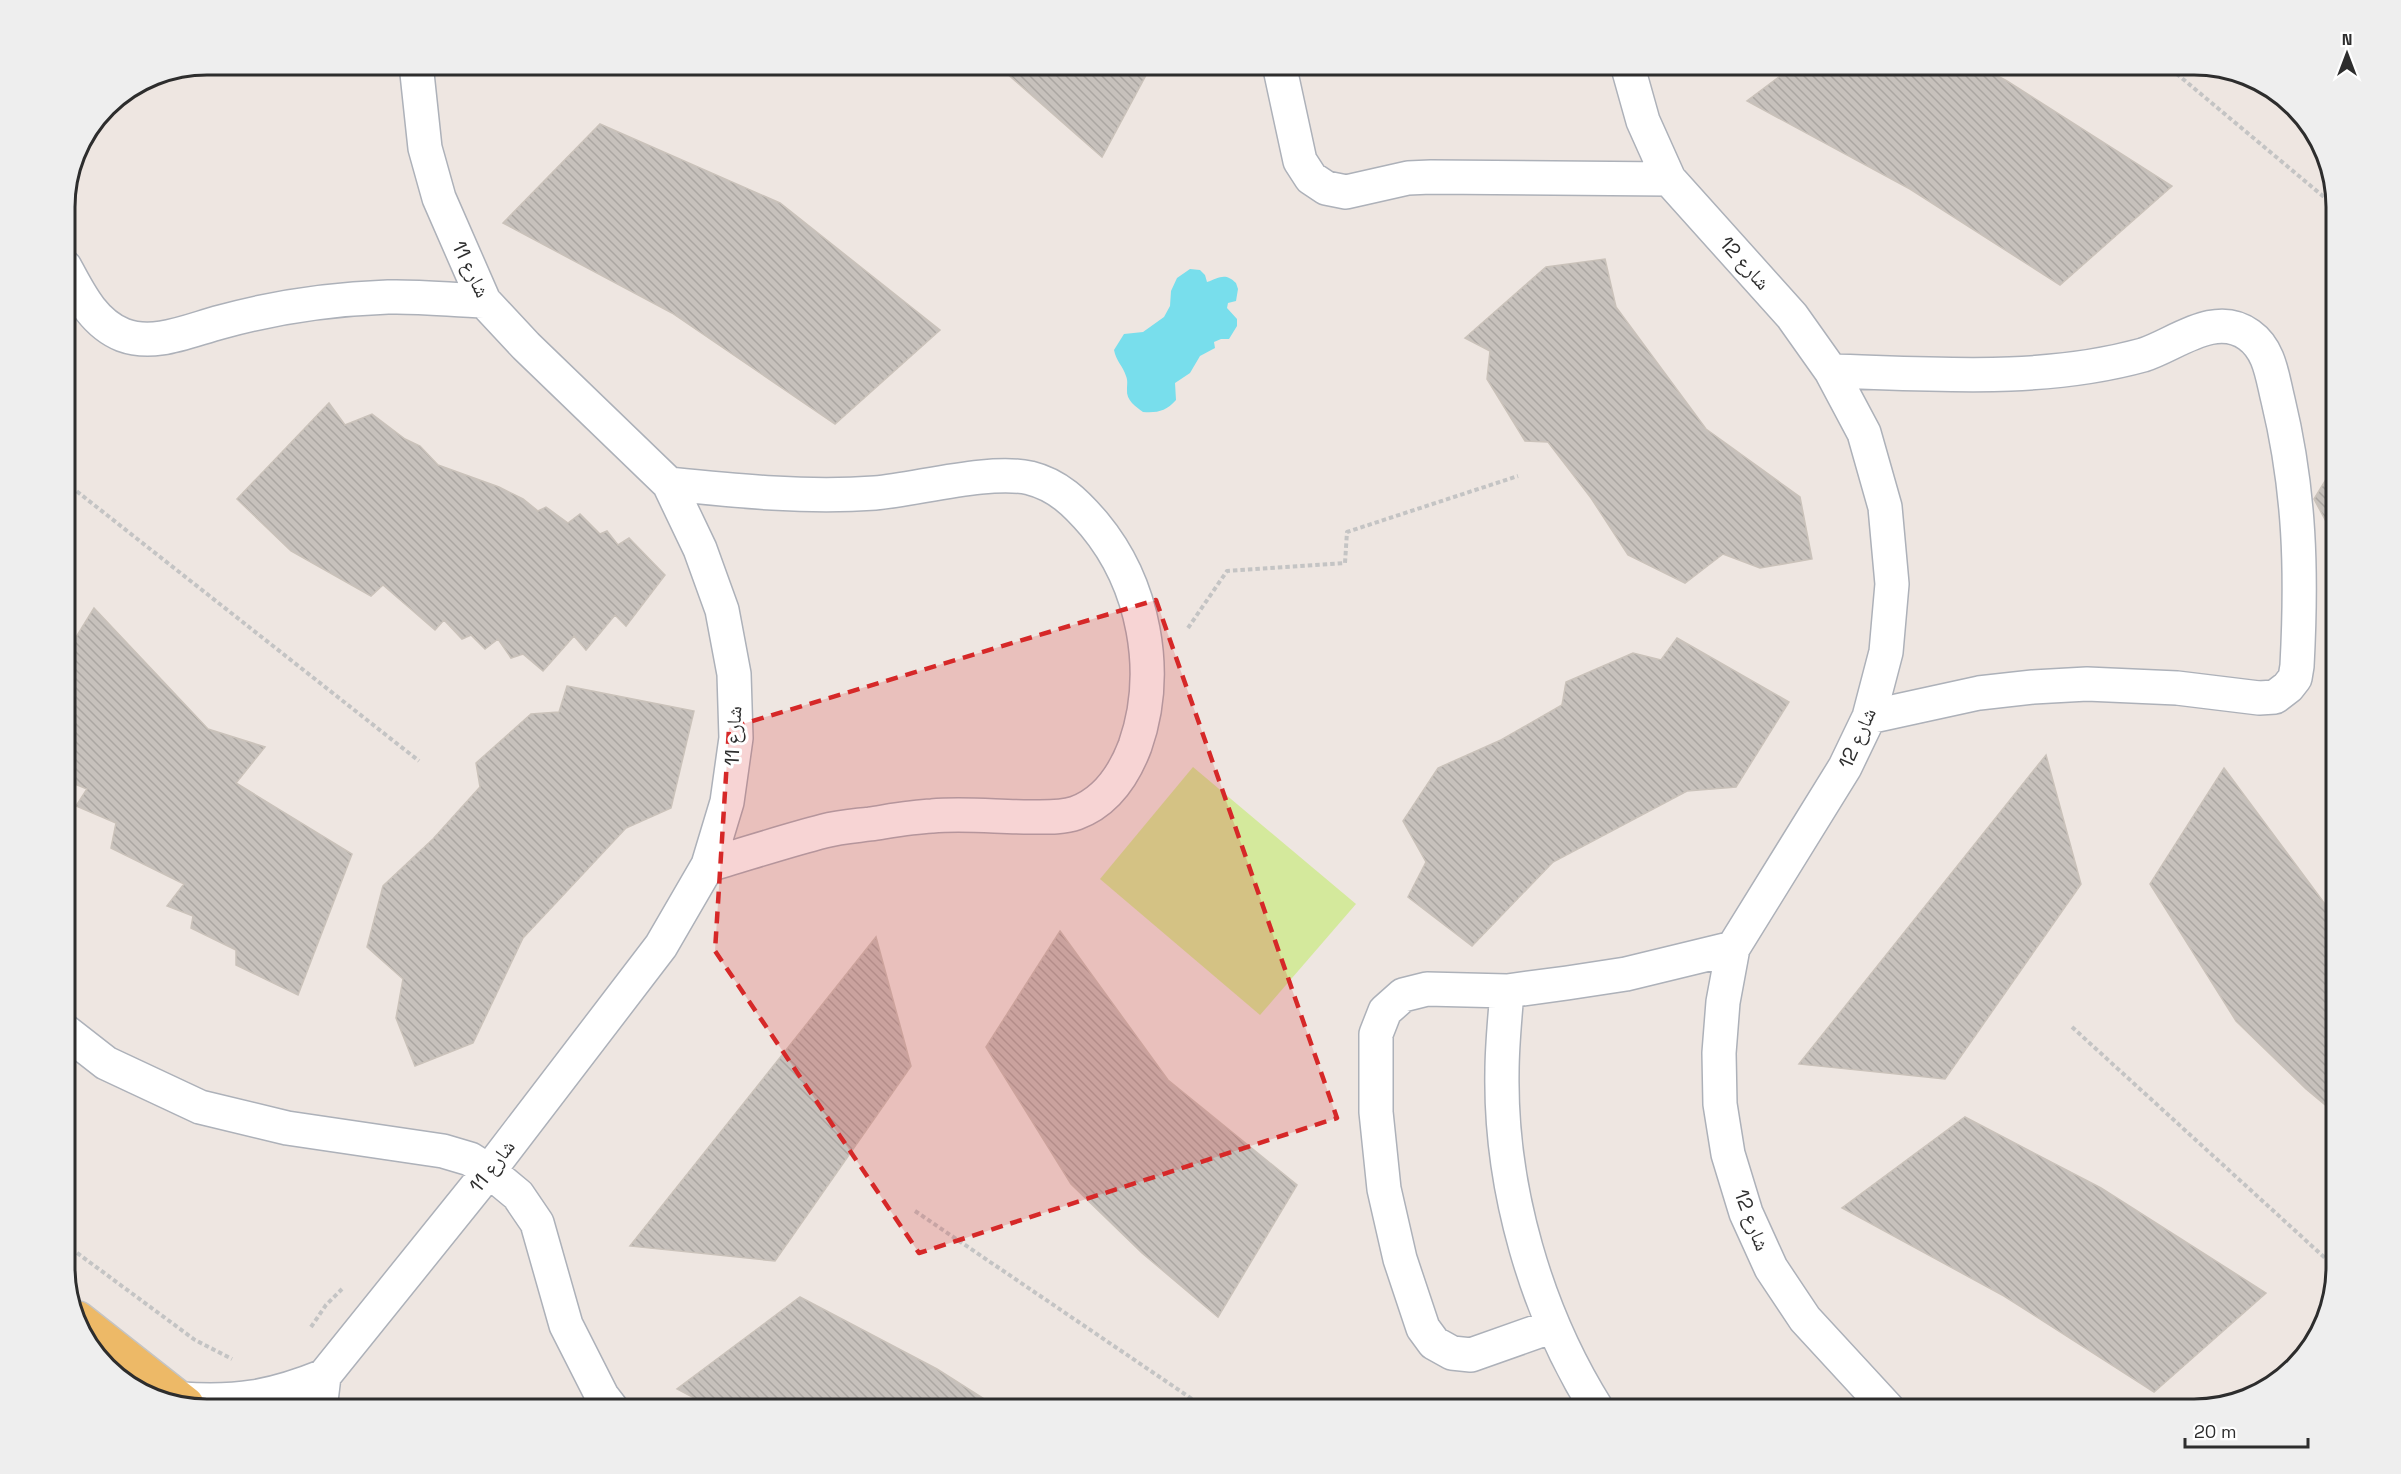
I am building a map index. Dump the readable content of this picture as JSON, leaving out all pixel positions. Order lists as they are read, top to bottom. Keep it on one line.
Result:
{"streets":{"street":["شارع 12","شارع 11"]},"scale_bar":"20 m","north":"top"}
